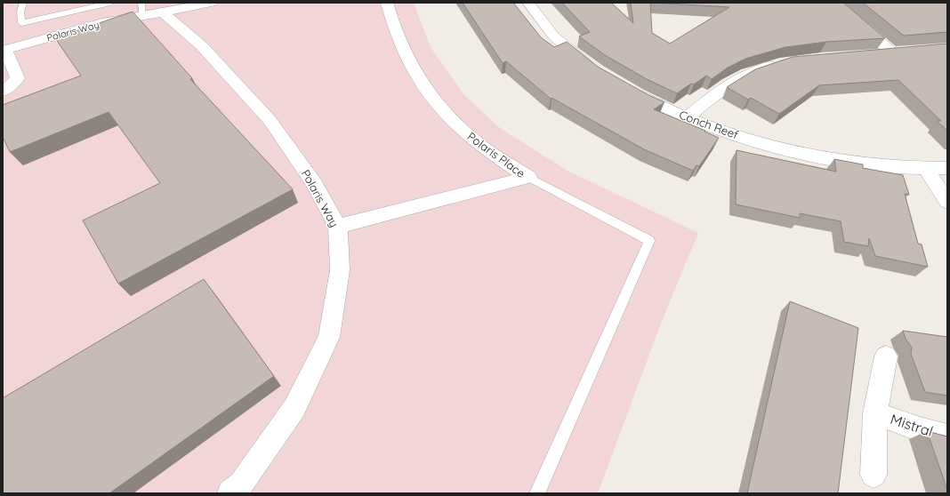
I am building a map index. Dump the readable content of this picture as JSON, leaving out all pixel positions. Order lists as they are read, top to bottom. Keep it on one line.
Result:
{"streets":{"street":["Polaris Way","Conch Reef","Polaris Place","Mistral"]},"crossings":[["Polaris Way","Polaris Place"]]}
